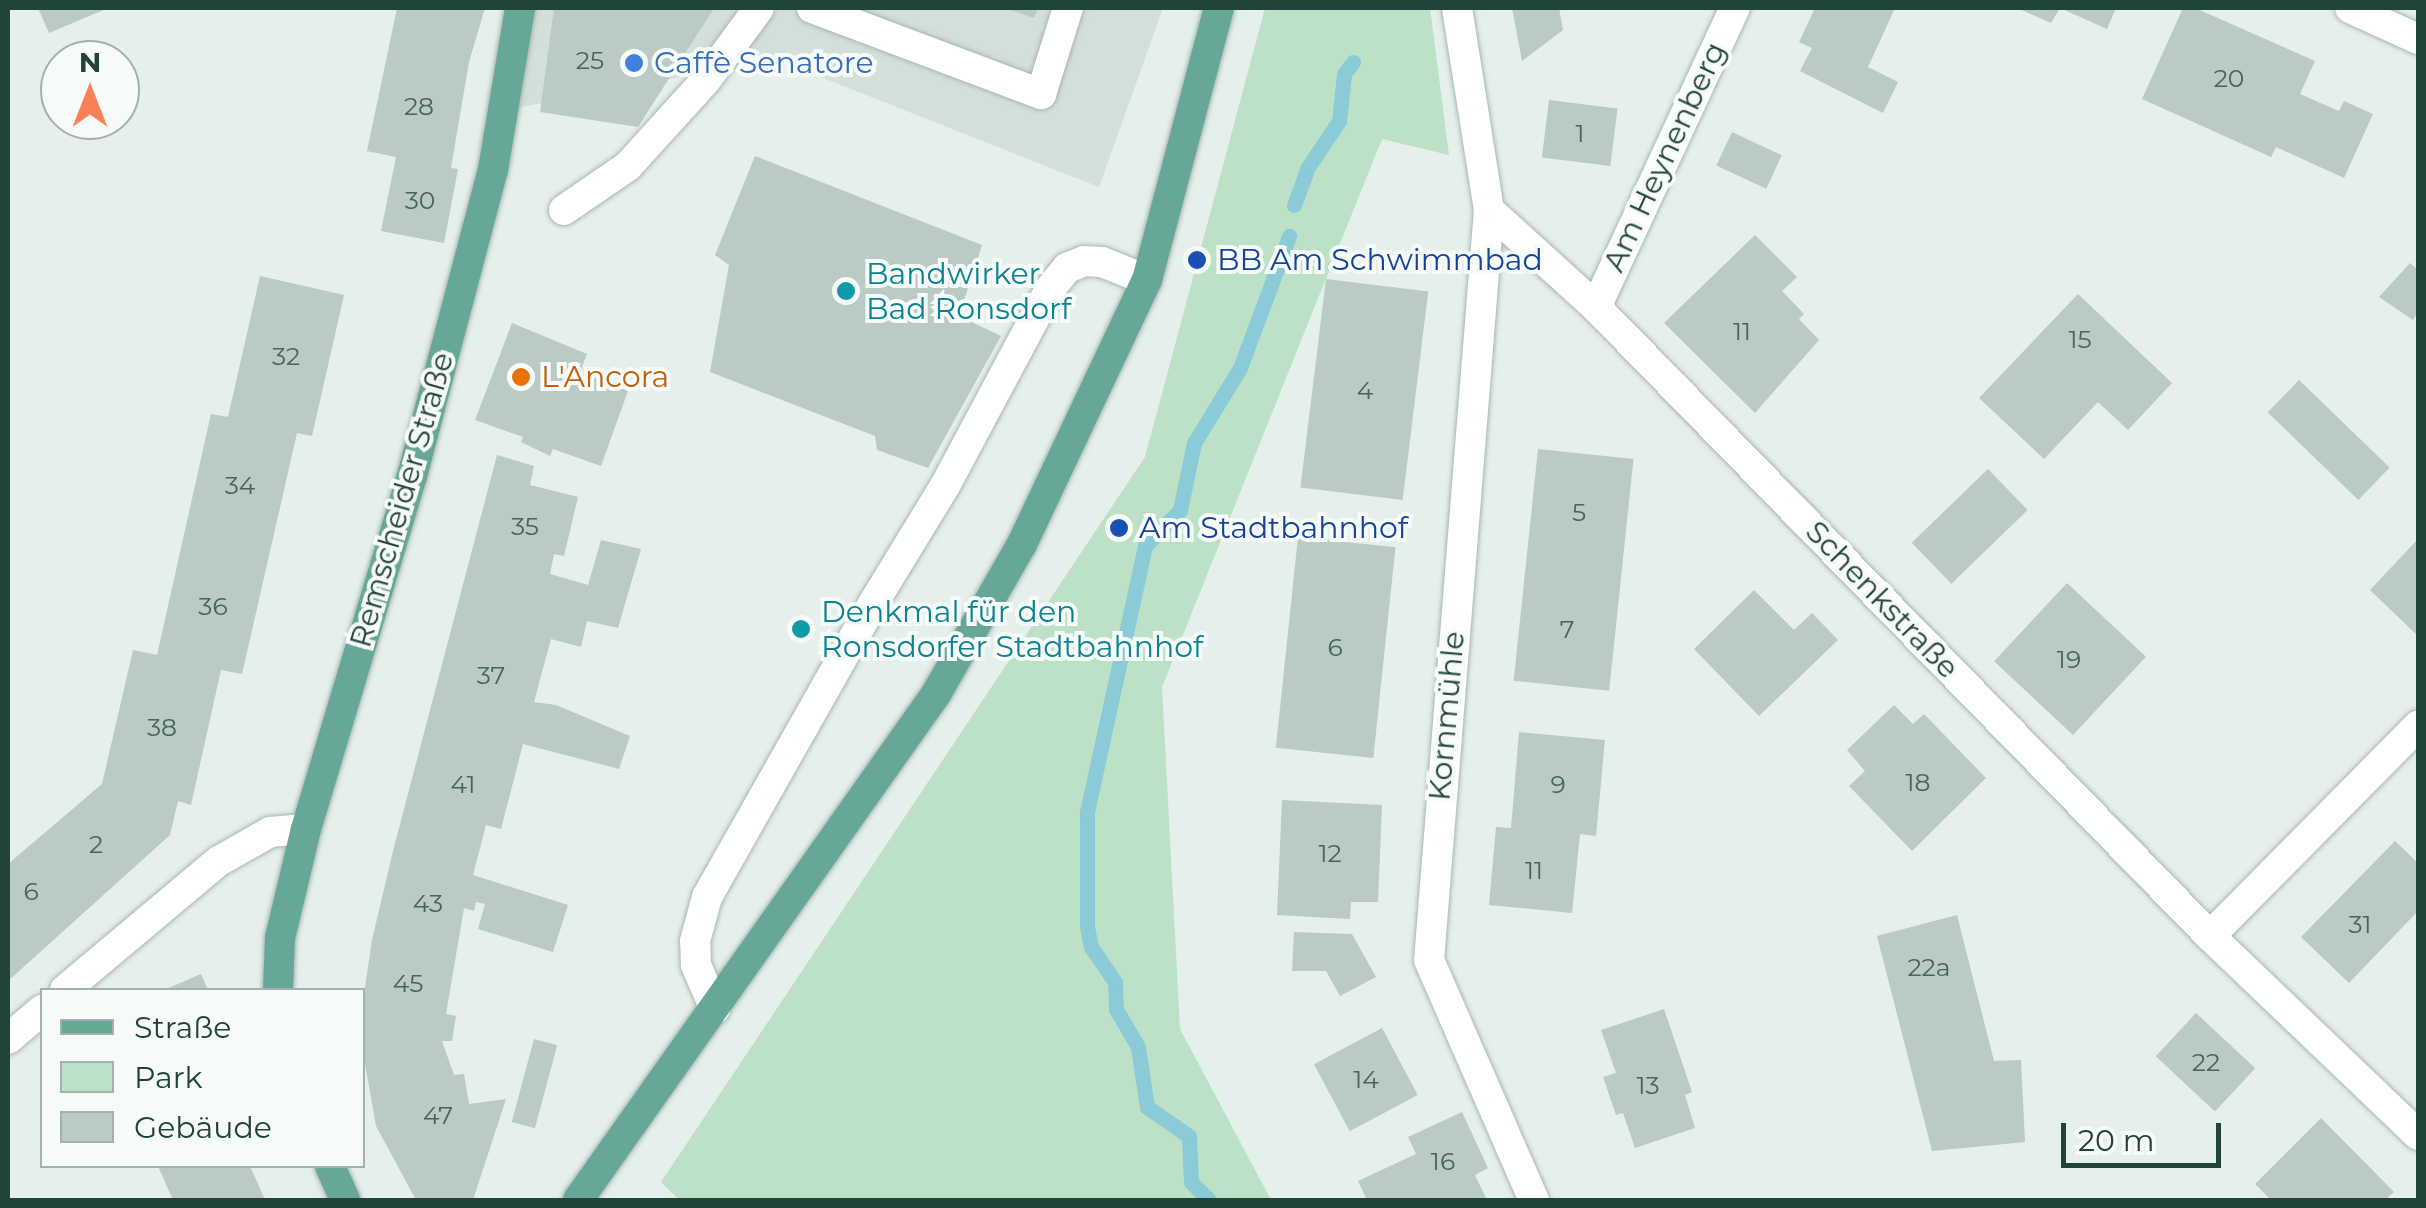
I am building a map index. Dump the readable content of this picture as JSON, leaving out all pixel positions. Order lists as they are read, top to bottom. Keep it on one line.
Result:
{"streets":{"main road":["Remscheider Straße"],"street":["Am Heynenberg","Schenkstraße","Kornmühle"]},"crossings":[["Am Heynenberg","Schenkstraße"],["Schenkstraße","Kornmühle"]],"places":["Caffè Senatore","BB Am Schwimmbad","Bandwirker Bad Ronsdorf","L'Ancora","Am Stadtbahnhof","Denkmal für den Ronsdorfer Stadtbahnhof"],"house_numbers":["25","20","28","1","30","11","15","32","4","34","5","35","36","7","6","19","37","38","18","41","9","2","12","11","6","43","31","22a","45","22","14","13","47","16"],"legend":["Straße","Park","Gebäude"],"scale_bar":"20 m","north":"top"}
